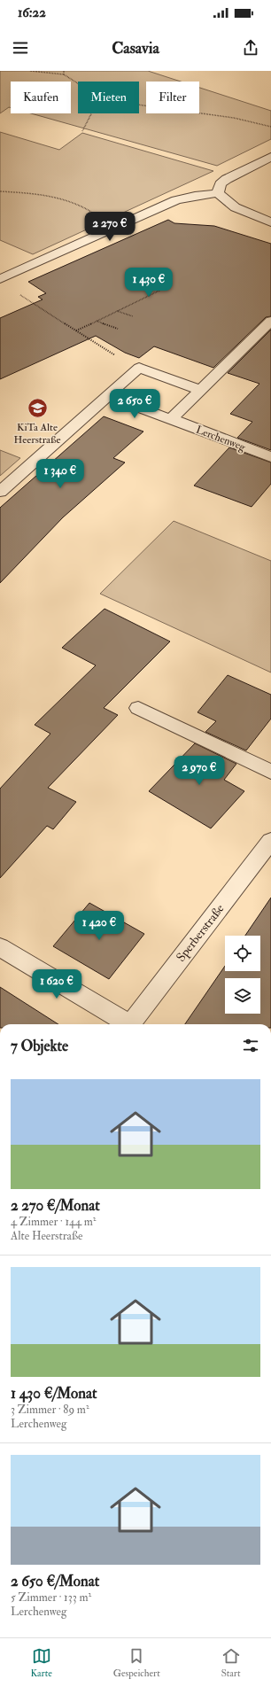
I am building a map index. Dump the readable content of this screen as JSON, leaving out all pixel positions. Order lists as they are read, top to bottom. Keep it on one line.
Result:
{"streets":{"street":["Lerchenweg","Sperberstraße"]},"places":{"school or university":["KiTa Alte Heerstraße"]},"page":{"status":"16:22","header":"Casavia","chip":["Kaufen","Mieten","Filter"],"price":["2 270 €","1 430 €","2 650 €","1 340 €","2 970 €","1 420 €","1 620 €"],"heading":"7 Objekte","list":[{"name":"2 270 €/Monat","note":"4 Zimmer · 144 m² · Alte Heerstraße"},{"name":"1 430 €/Monat","note":"3 Zimmer · 89 m² · Lerchenweg"},{"name":"2 650 €/Monat","note":"5 Zimmer · 133 m² · Lerchenweg"}],"tabs":["Karte","Gespeichert","Start"]}}
